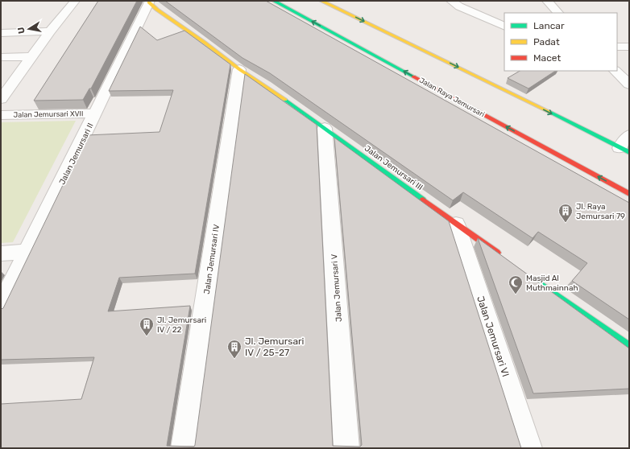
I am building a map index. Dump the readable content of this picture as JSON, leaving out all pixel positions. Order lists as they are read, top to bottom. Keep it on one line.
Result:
{"streets":{"main road":["Jalan Raya Jemursari","Jalan Jemursari III"],"street":["Jalan Jemursari XVII","Jalan Jemursari II","Jalan Jemursari IV","Jalan Jemursari V","Jalan Jemursari VI"]},"crossings":[["Jalan Jemursari XVII","Jalan Jemursari II"],["Jalan Jemursari II","Jalan Jemursari III"],["Jalan Jemursari III","Jalan Jemursari IV"],["Jalan Jemursari III","Jalan Jemursari V"],["Jalan Jemursari III","Jalan Jemursari VI"]],"places":{"building":["Jl. Raya Jemursari 79","Jl. Jemursari IV / 22","Jl. Jemursari IV / 25-27"],"mosque":["Masjid Al Muthmainnah"]},"legend":["Lancar","Padat","Macet"],"north":"left"}
